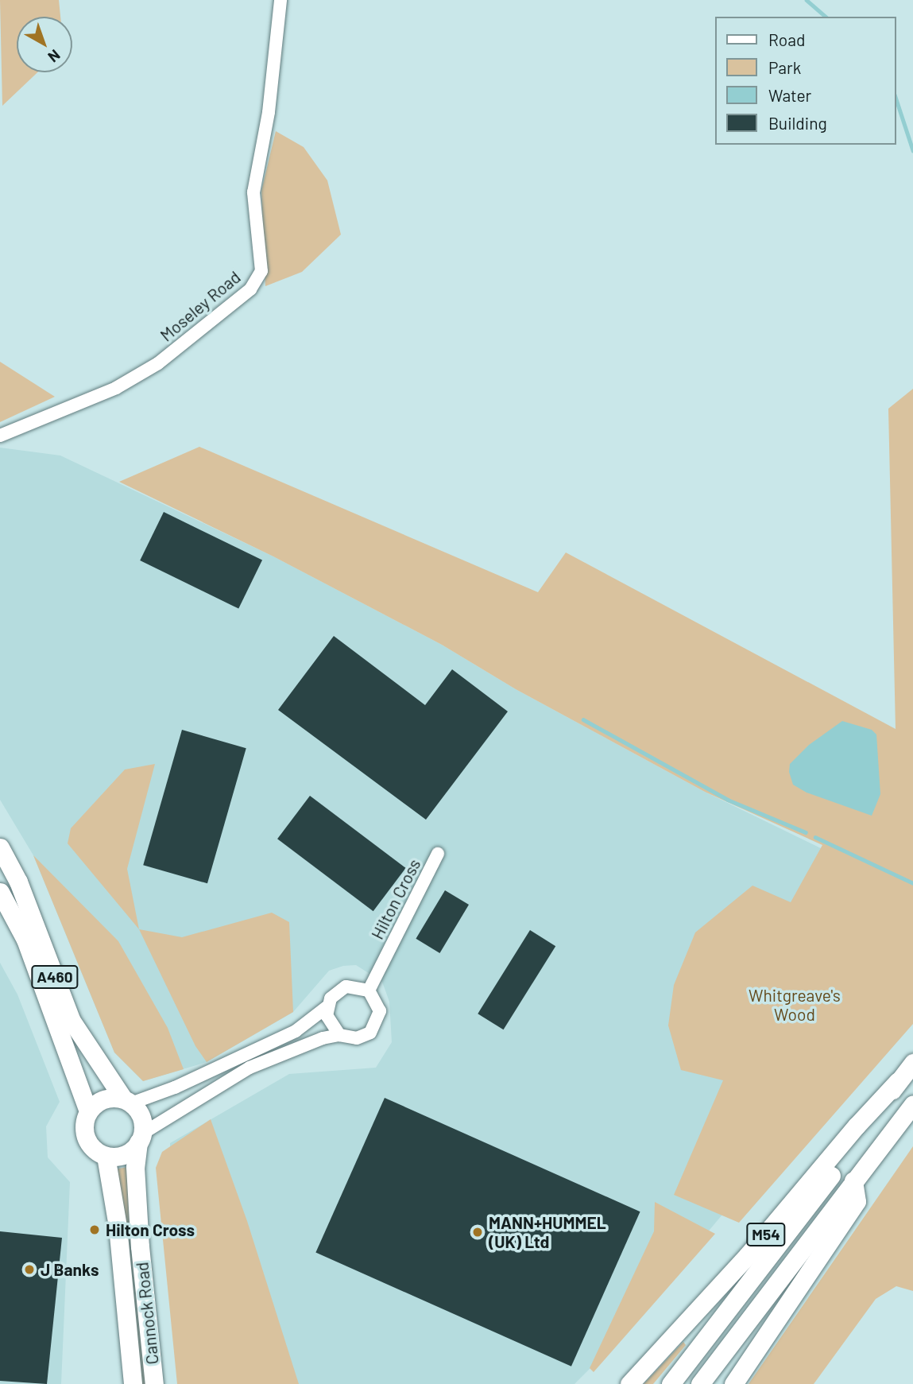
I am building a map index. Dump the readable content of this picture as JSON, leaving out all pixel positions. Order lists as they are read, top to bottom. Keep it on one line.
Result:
{"streets":{"highway":["A460","M54","Cannock Road"],"street":["Moseley Road","Hilton Cross"]},"crossings":[["A460","Cannock Road"]],"parks":["Whitgreave's Wood"],"places":["Hilton Cross","MANN+HUMMEL (UK) Ltd","J Banks"],"legend":["Road","Park","Water","Building"],"north":"bottom right"}
